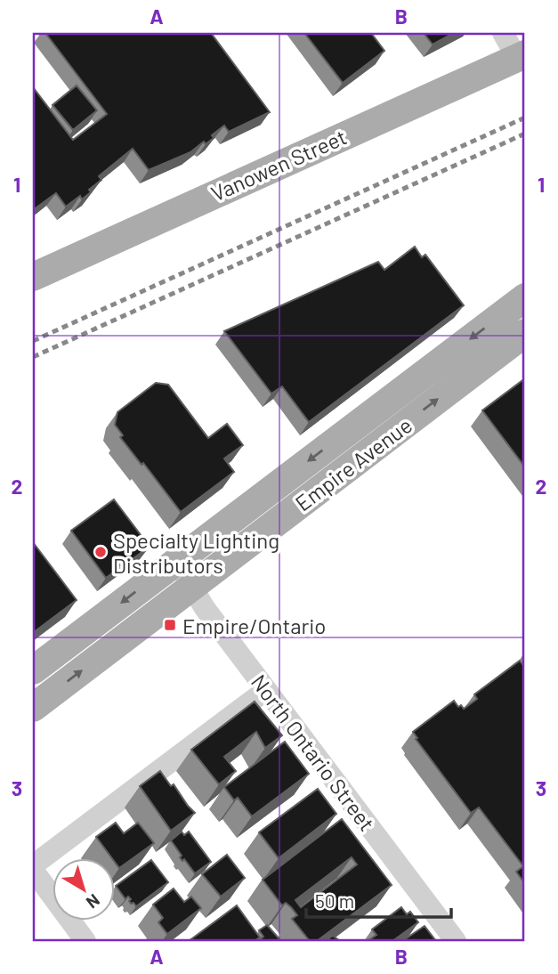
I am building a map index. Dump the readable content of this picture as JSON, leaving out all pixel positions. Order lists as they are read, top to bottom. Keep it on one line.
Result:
{"streets":{"main road":["Vanowen Street","Empire Avenue"],"street":["North Ontario Street"]},"crossings":[["Empire Avenue","North Ontario Street"]],"places":{"other":["Specialty Lighting Distributors"],"transit":["Empire/Ontario"]},"scale_bar":"50 m","north":"bottom right","grid":{"columns":["A","B"],"rows":["1","2","3"]}}
